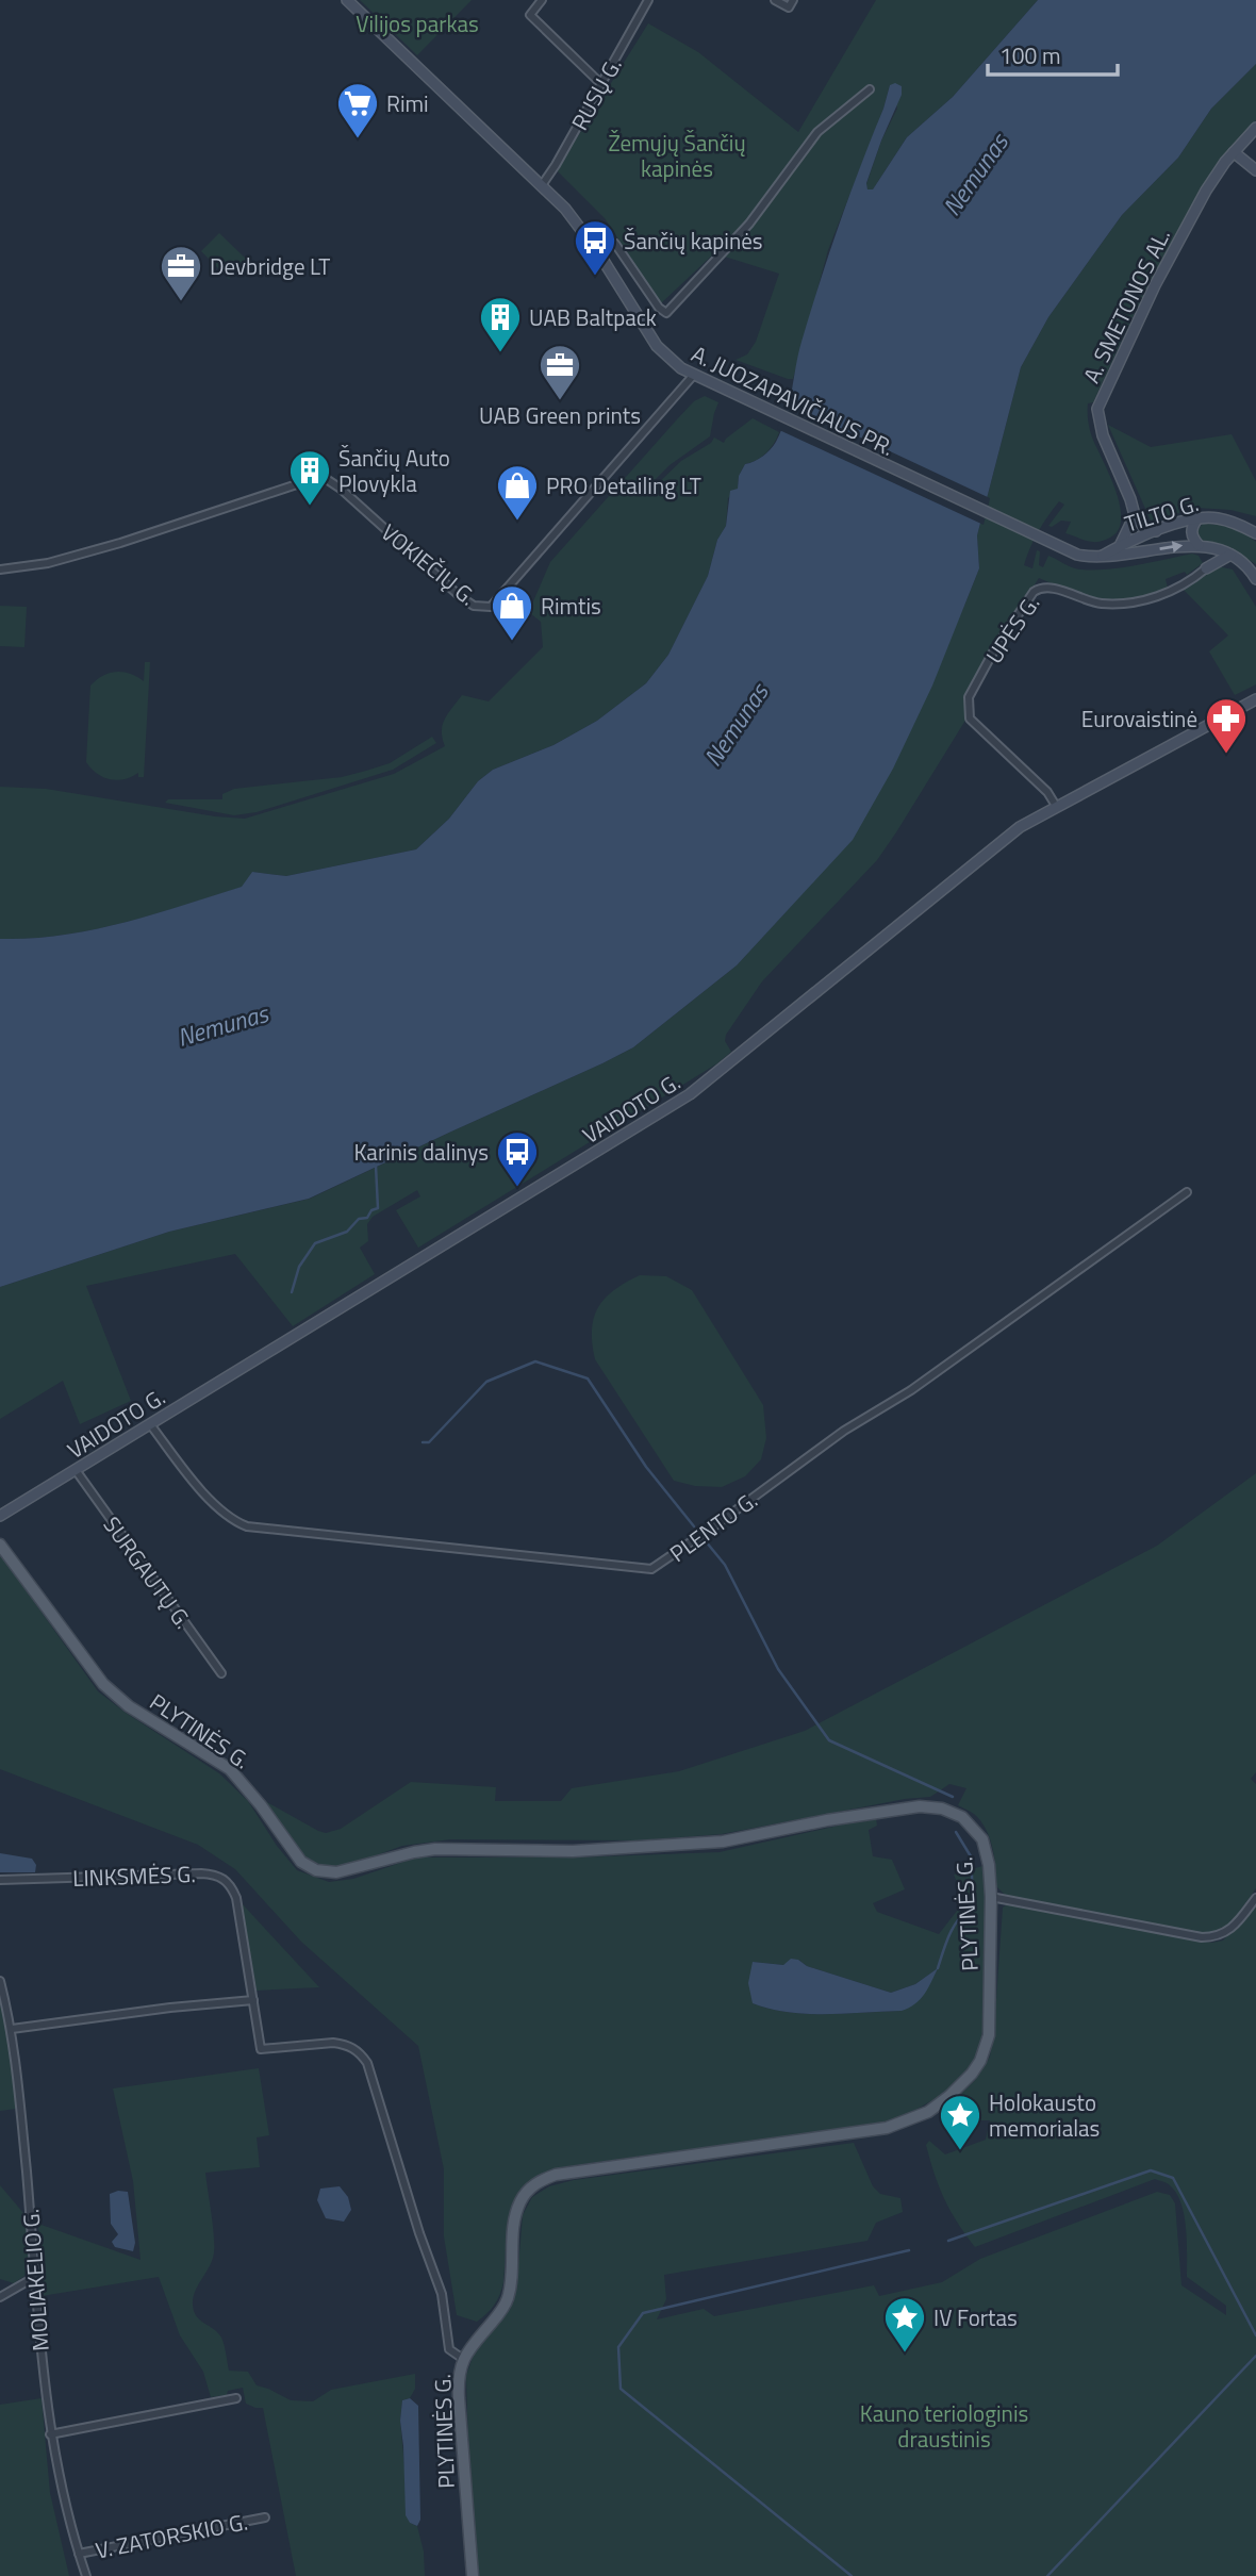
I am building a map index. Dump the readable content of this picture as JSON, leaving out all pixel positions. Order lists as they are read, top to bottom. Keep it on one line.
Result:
{"streets":{"main road":["A. SMETONOS AL.","A. JUOZAPAVIČIAUS PR.","TILTO G.","VAIDOTO G.","PLYTINĖS G."],"street":["RUSŲ G.","VOKIEČIŲ G.","UPĖS G.","PLENTO G.","SURGAUTŲ G.","LINKSMĖS G.","MOLIAKELIO G.","V. ZATORSKIO G."]},"crossings":[["RUSŲ G.","A. JUOZAPAVIČIAUS PR."],["A. JUOZAPAVIČIAUS PR.","TILTO G."],["A. JUOZAPAVIČIAUS PR.","VOKIEČIŲ G."],["UPĖS G.","VAIDOTO G."],["VAIDOTO G.","PLENTO G."],["VAIDOTO G.","SURGAUTŲ G."],["PLYTINĖS G.","LINKSMĖS G."],["MOLIAKELIO G.","V. ZATORSKIO G."]],"water":["Nemunas"],"parks":["Vilijos parkas","Žemųjų Šančių kapinės","Kauno teriologinis draustinis"],"places":{"supermarket":["Rimi"],"bus stop":["Šančių kapinės","Karinis dalinys"],"office":["Devbridge LT","UAB Green prints"],"building":["UAB Baltpack","Šančių Auto Plovykla"],"shop":["PRO Detailing LT","Rimtis"],"pharmacy":["Eurovaistinė"],"place":["Holokausto memorialas","IV Fortas"]},"scale_bar":"100 m"}
